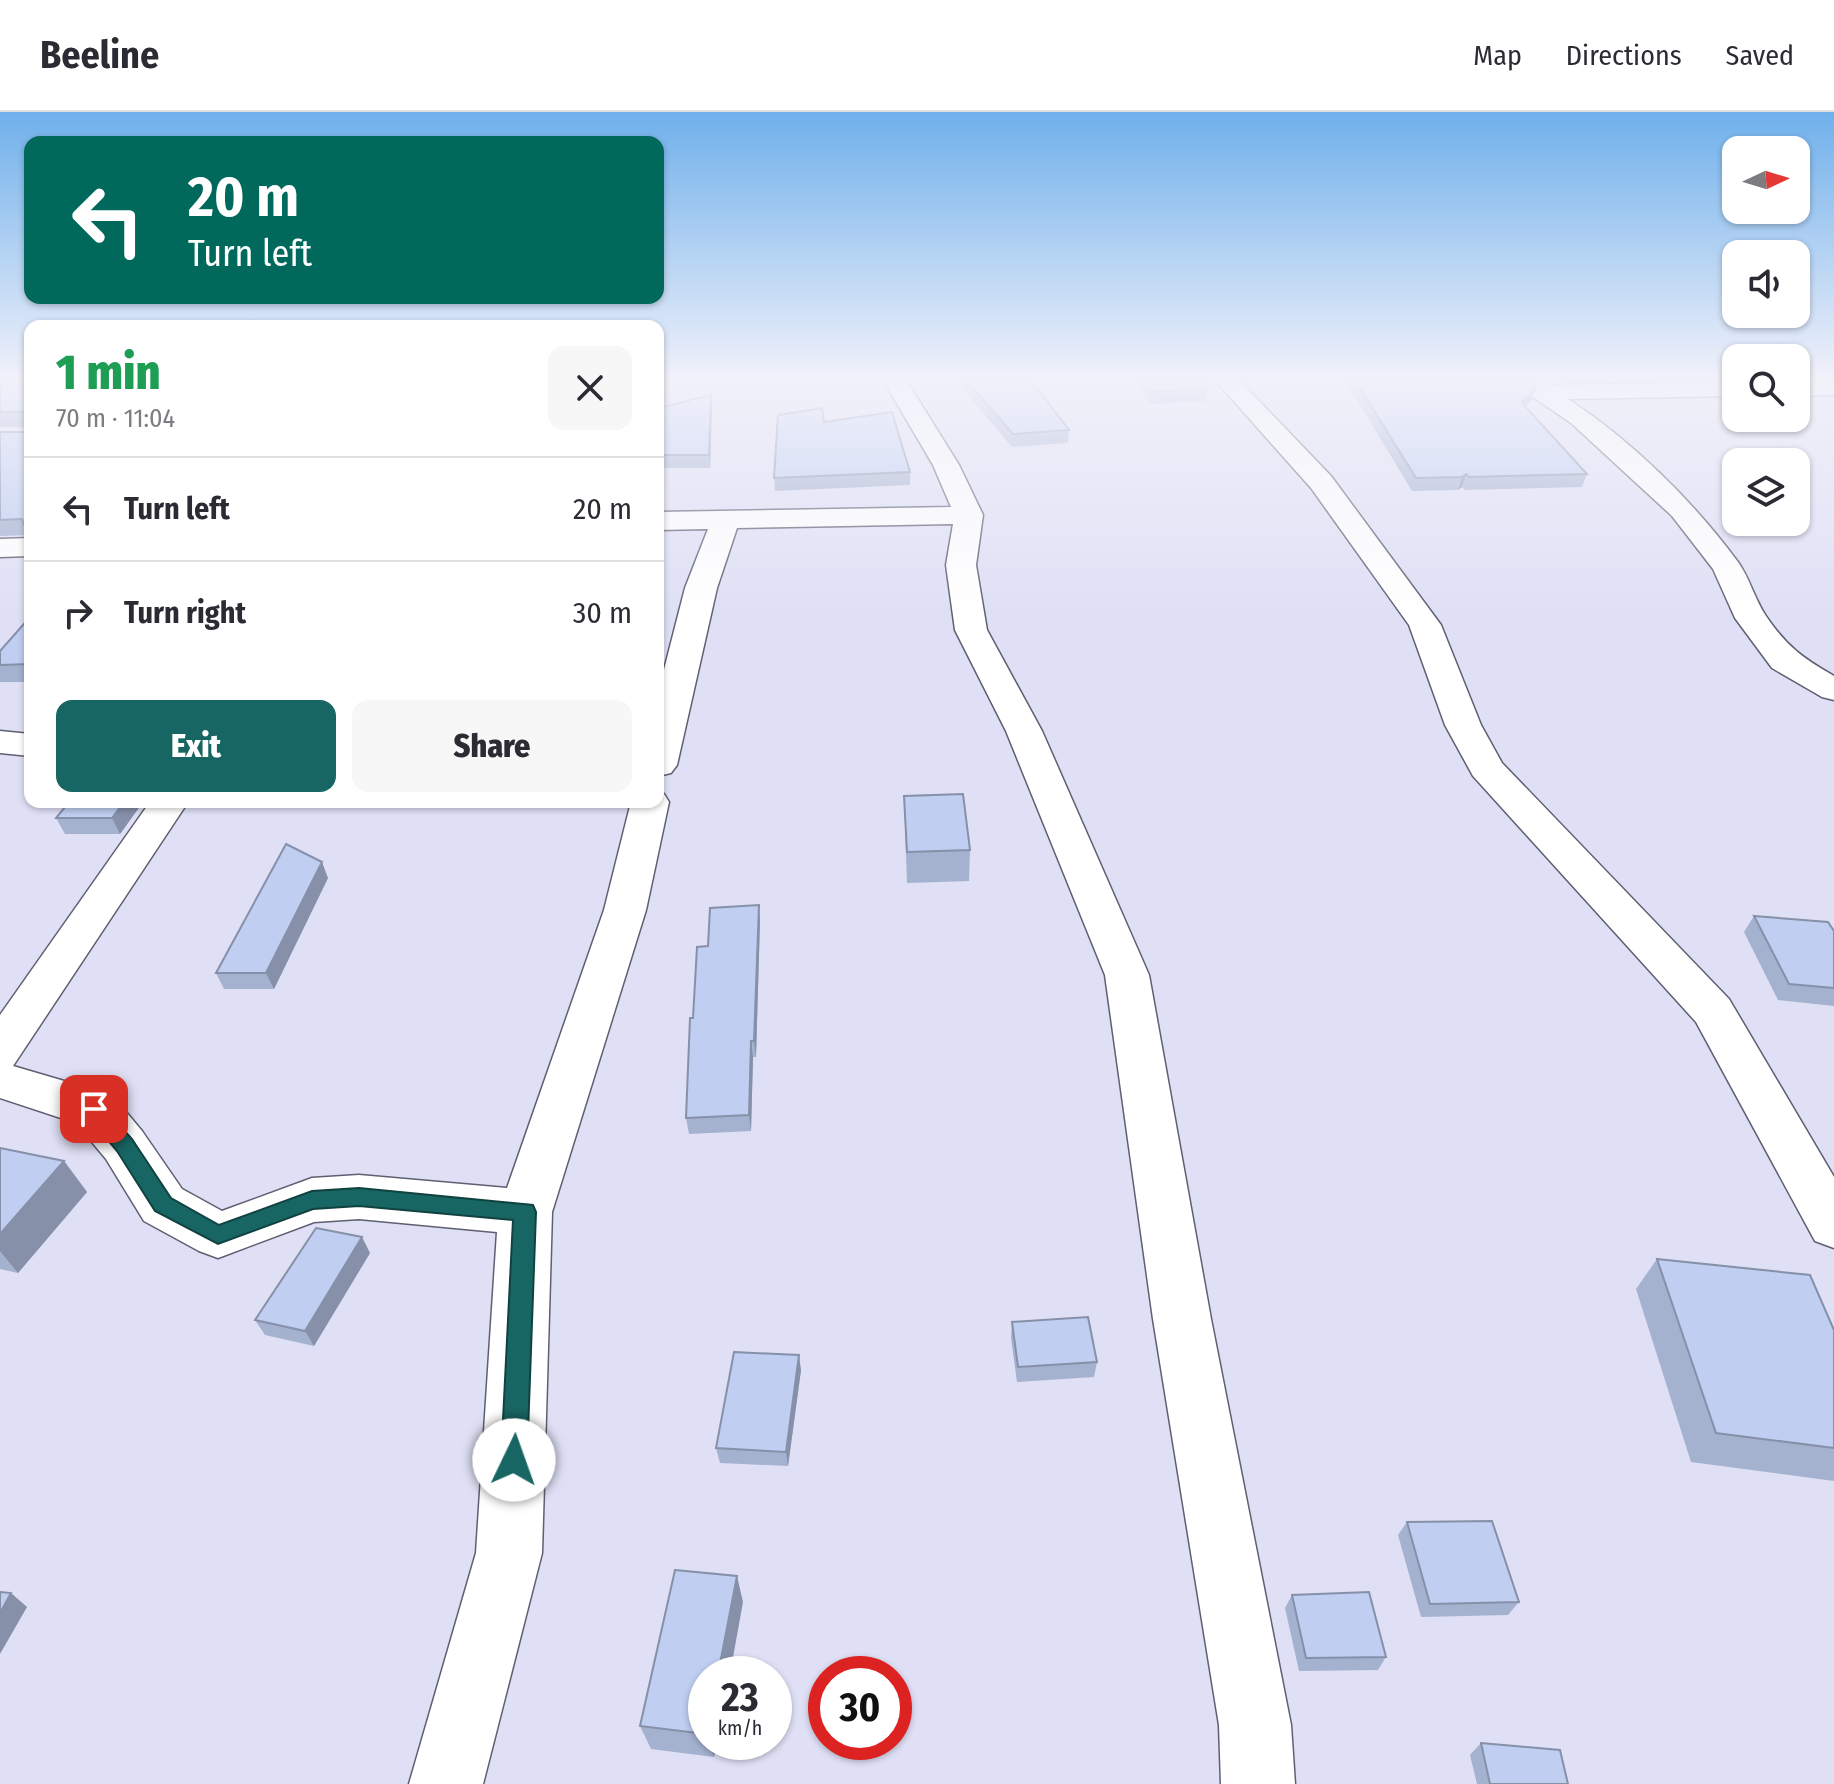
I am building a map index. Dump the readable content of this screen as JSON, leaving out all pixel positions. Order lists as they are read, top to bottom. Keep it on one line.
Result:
{"north":"right","page":{"header":"Beeline","nav":["Map","Directions","Saved"],"turn":["20 m","Turn left"],"heading":["1 min","70 m · 11:04"],"list":[{"name":"Turn left","value":"20 m"},{"name":"Turn right","value":"30 m"}],"buttons":["Exit","Share"],"speed":"23 km/h","limit":"30"}}
